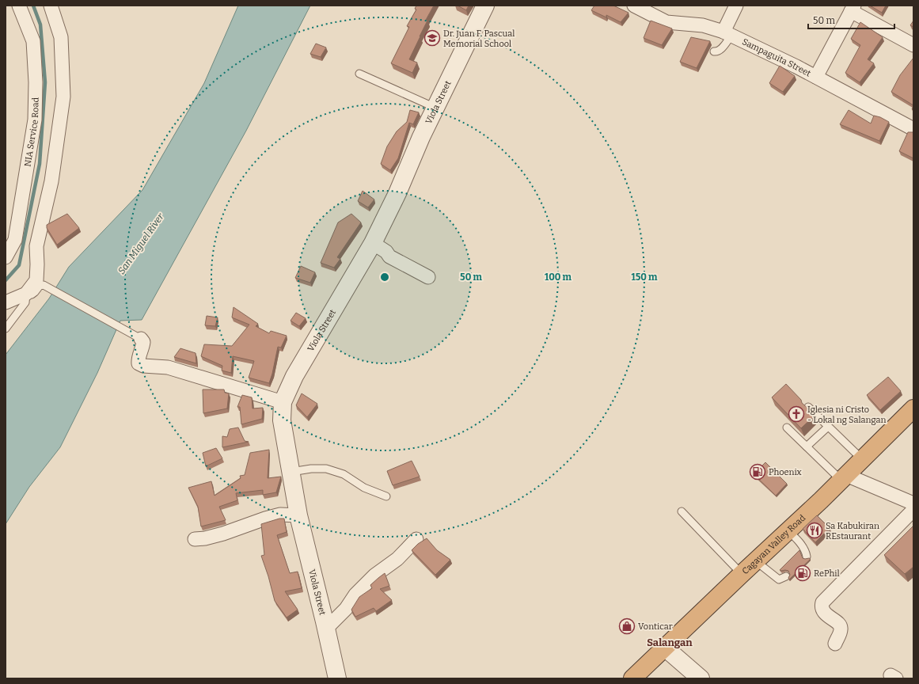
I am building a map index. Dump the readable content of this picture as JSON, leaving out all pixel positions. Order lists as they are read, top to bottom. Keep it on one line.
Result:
{"streets":{"highway":["Cagayan Valley Road"],"street":["Sampaguita Street","Viola Street","NIA Service Road"]},"districts":["Salangan"],"water":["San Miguel River"],"places":{"school or university":["Dr. Juan F. Pascual Memorial School"],"church":["Iglesia ni Cristo - Lokal ng Salangan"],"fuel station":["Phoenix","RePhil"],"restaurant":["Sa Kabukiran REstaurant"],"shop":["Vonticar"]},"scale_bar":"50 m","rings":["50 m","100 m","150 m"]}
